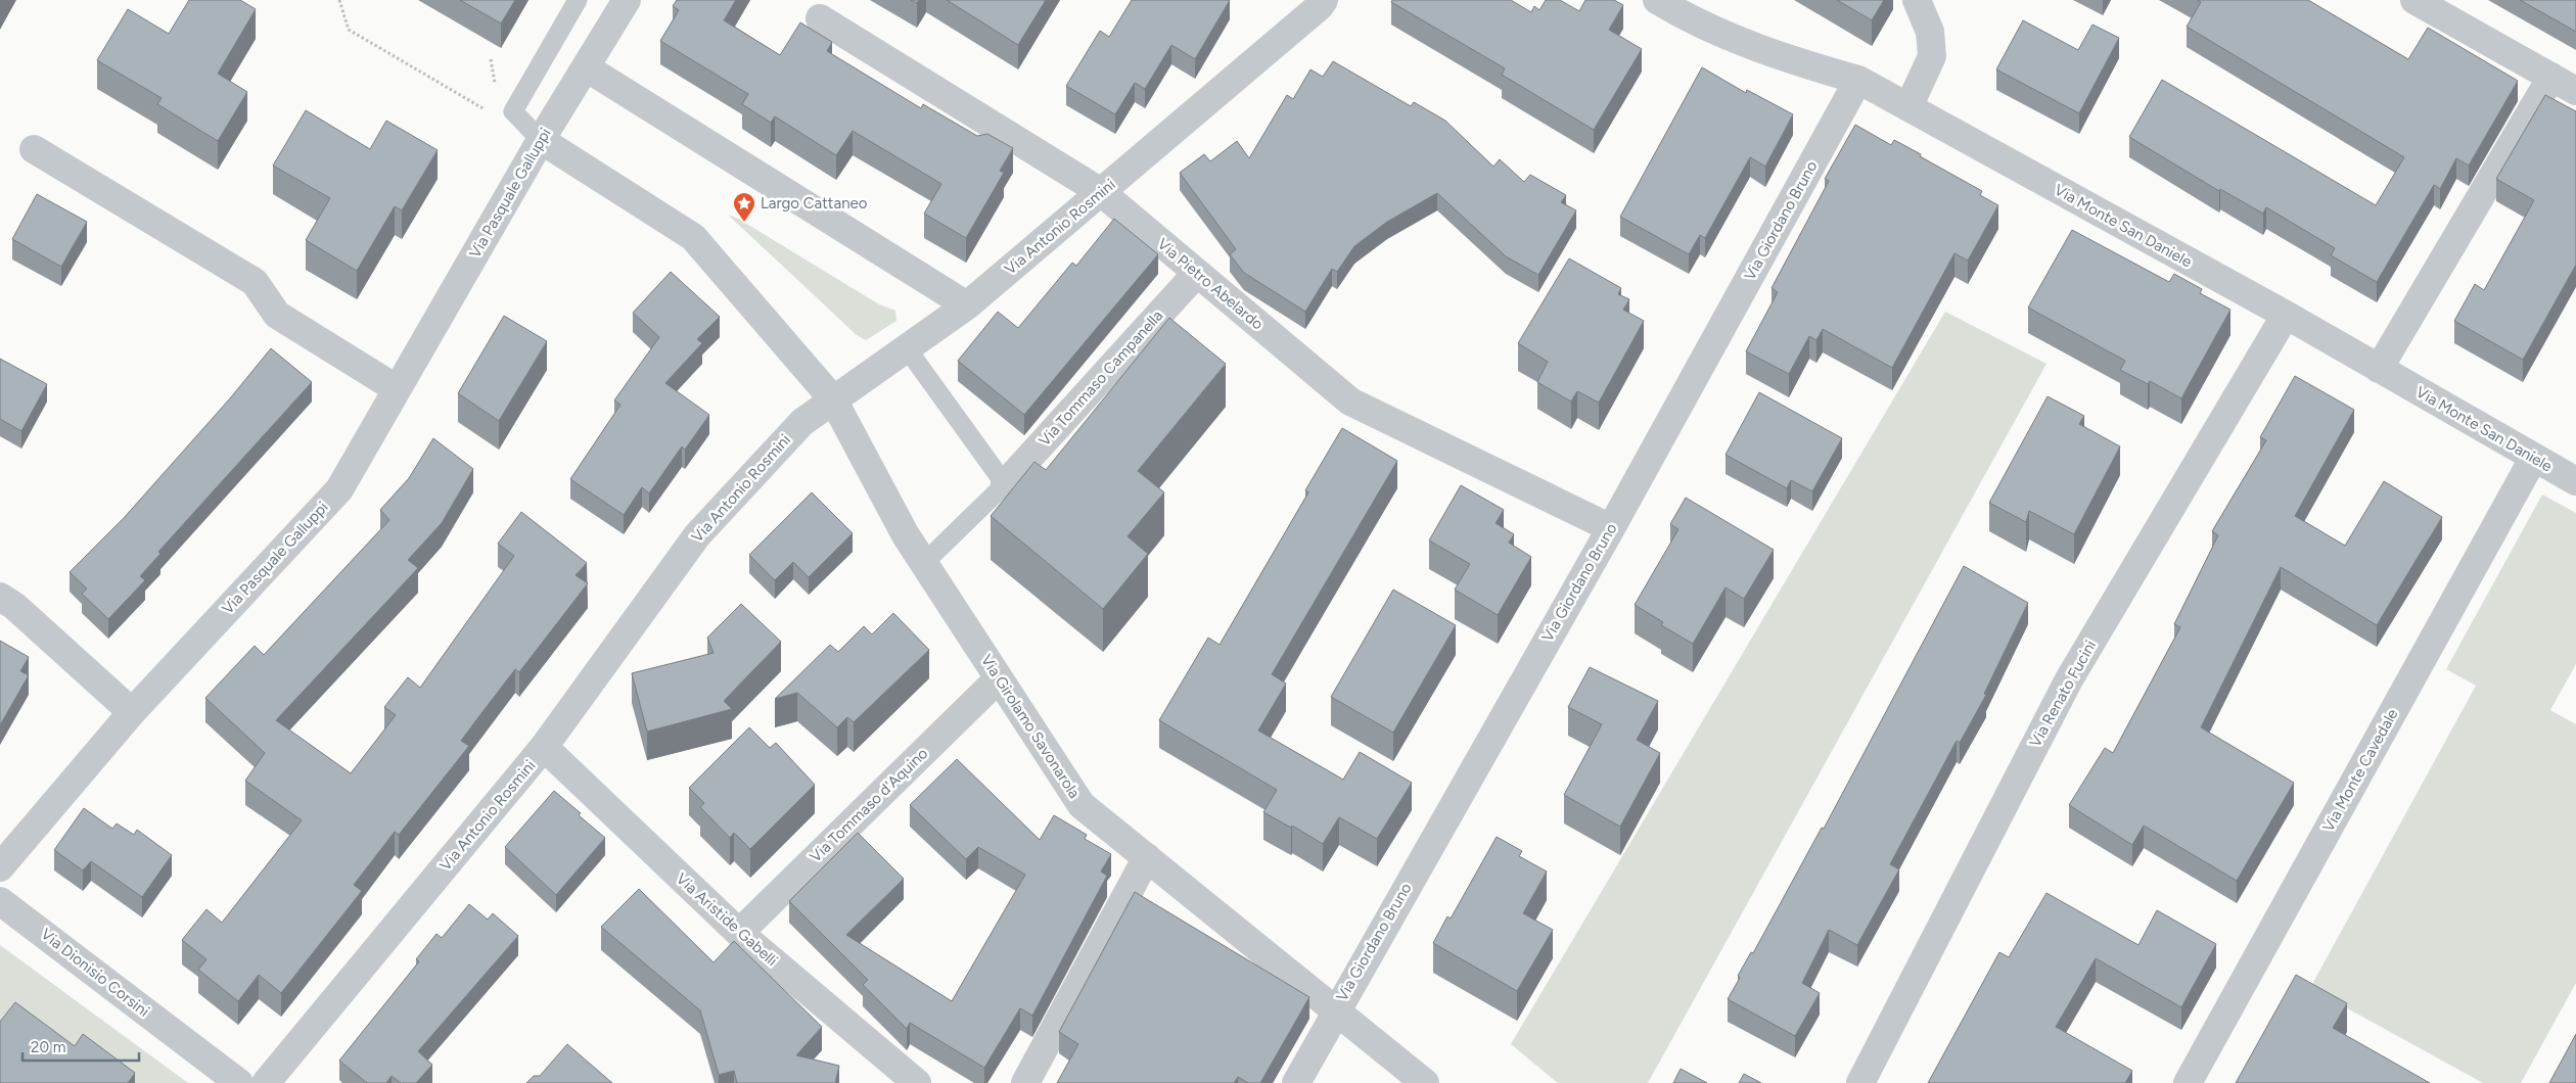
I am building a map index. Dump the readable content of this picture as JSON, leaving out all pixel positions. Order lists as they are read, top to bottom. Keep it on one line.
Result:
{"streets":{"street":["Via Pasquale Galluppi","Via Giordano Bruno","Via Monte San Daniele","Via Antonio Rosmini","Via Pietro Abelardo","Via Tommaso Campanella","Via Renato Fucini","Via Girolamo Savonarola","Via Monte Cavedale","Via Tommaso d'Aquino","Via Aristide Gabelli","Via Dionisio Corsini"]},"crossings":[["Via Giordano Bruno","Via Monte San Daniele"],["Via Giordano Bruno","Via Pietro Abelardo"],["Via Giordano Bruno","Via Girolamo Savonarola"],["Via Monte San Daniele","Via Renato Fucini"],["Via Monte San Daniele","Via Monte Cavedale"],["Via Antonio Rosmini","Via Pietro Abelardo"],["Via Antonio Rosmini","Via Girolamo Savonarola"],["Via Antonio Rosmini","Via Aristide Gabelli"],["Via Pietro Abelardo","Via Tommaso Campanella"],["Via Girolamo Savonarola","Via Tommaso d'Aquino"],["Via Tommaso d'Aquino","Via Aristide Gabelli"]],"places":{"place":["Largo Cattaneo"]},"scale_bar":"20 m"}
